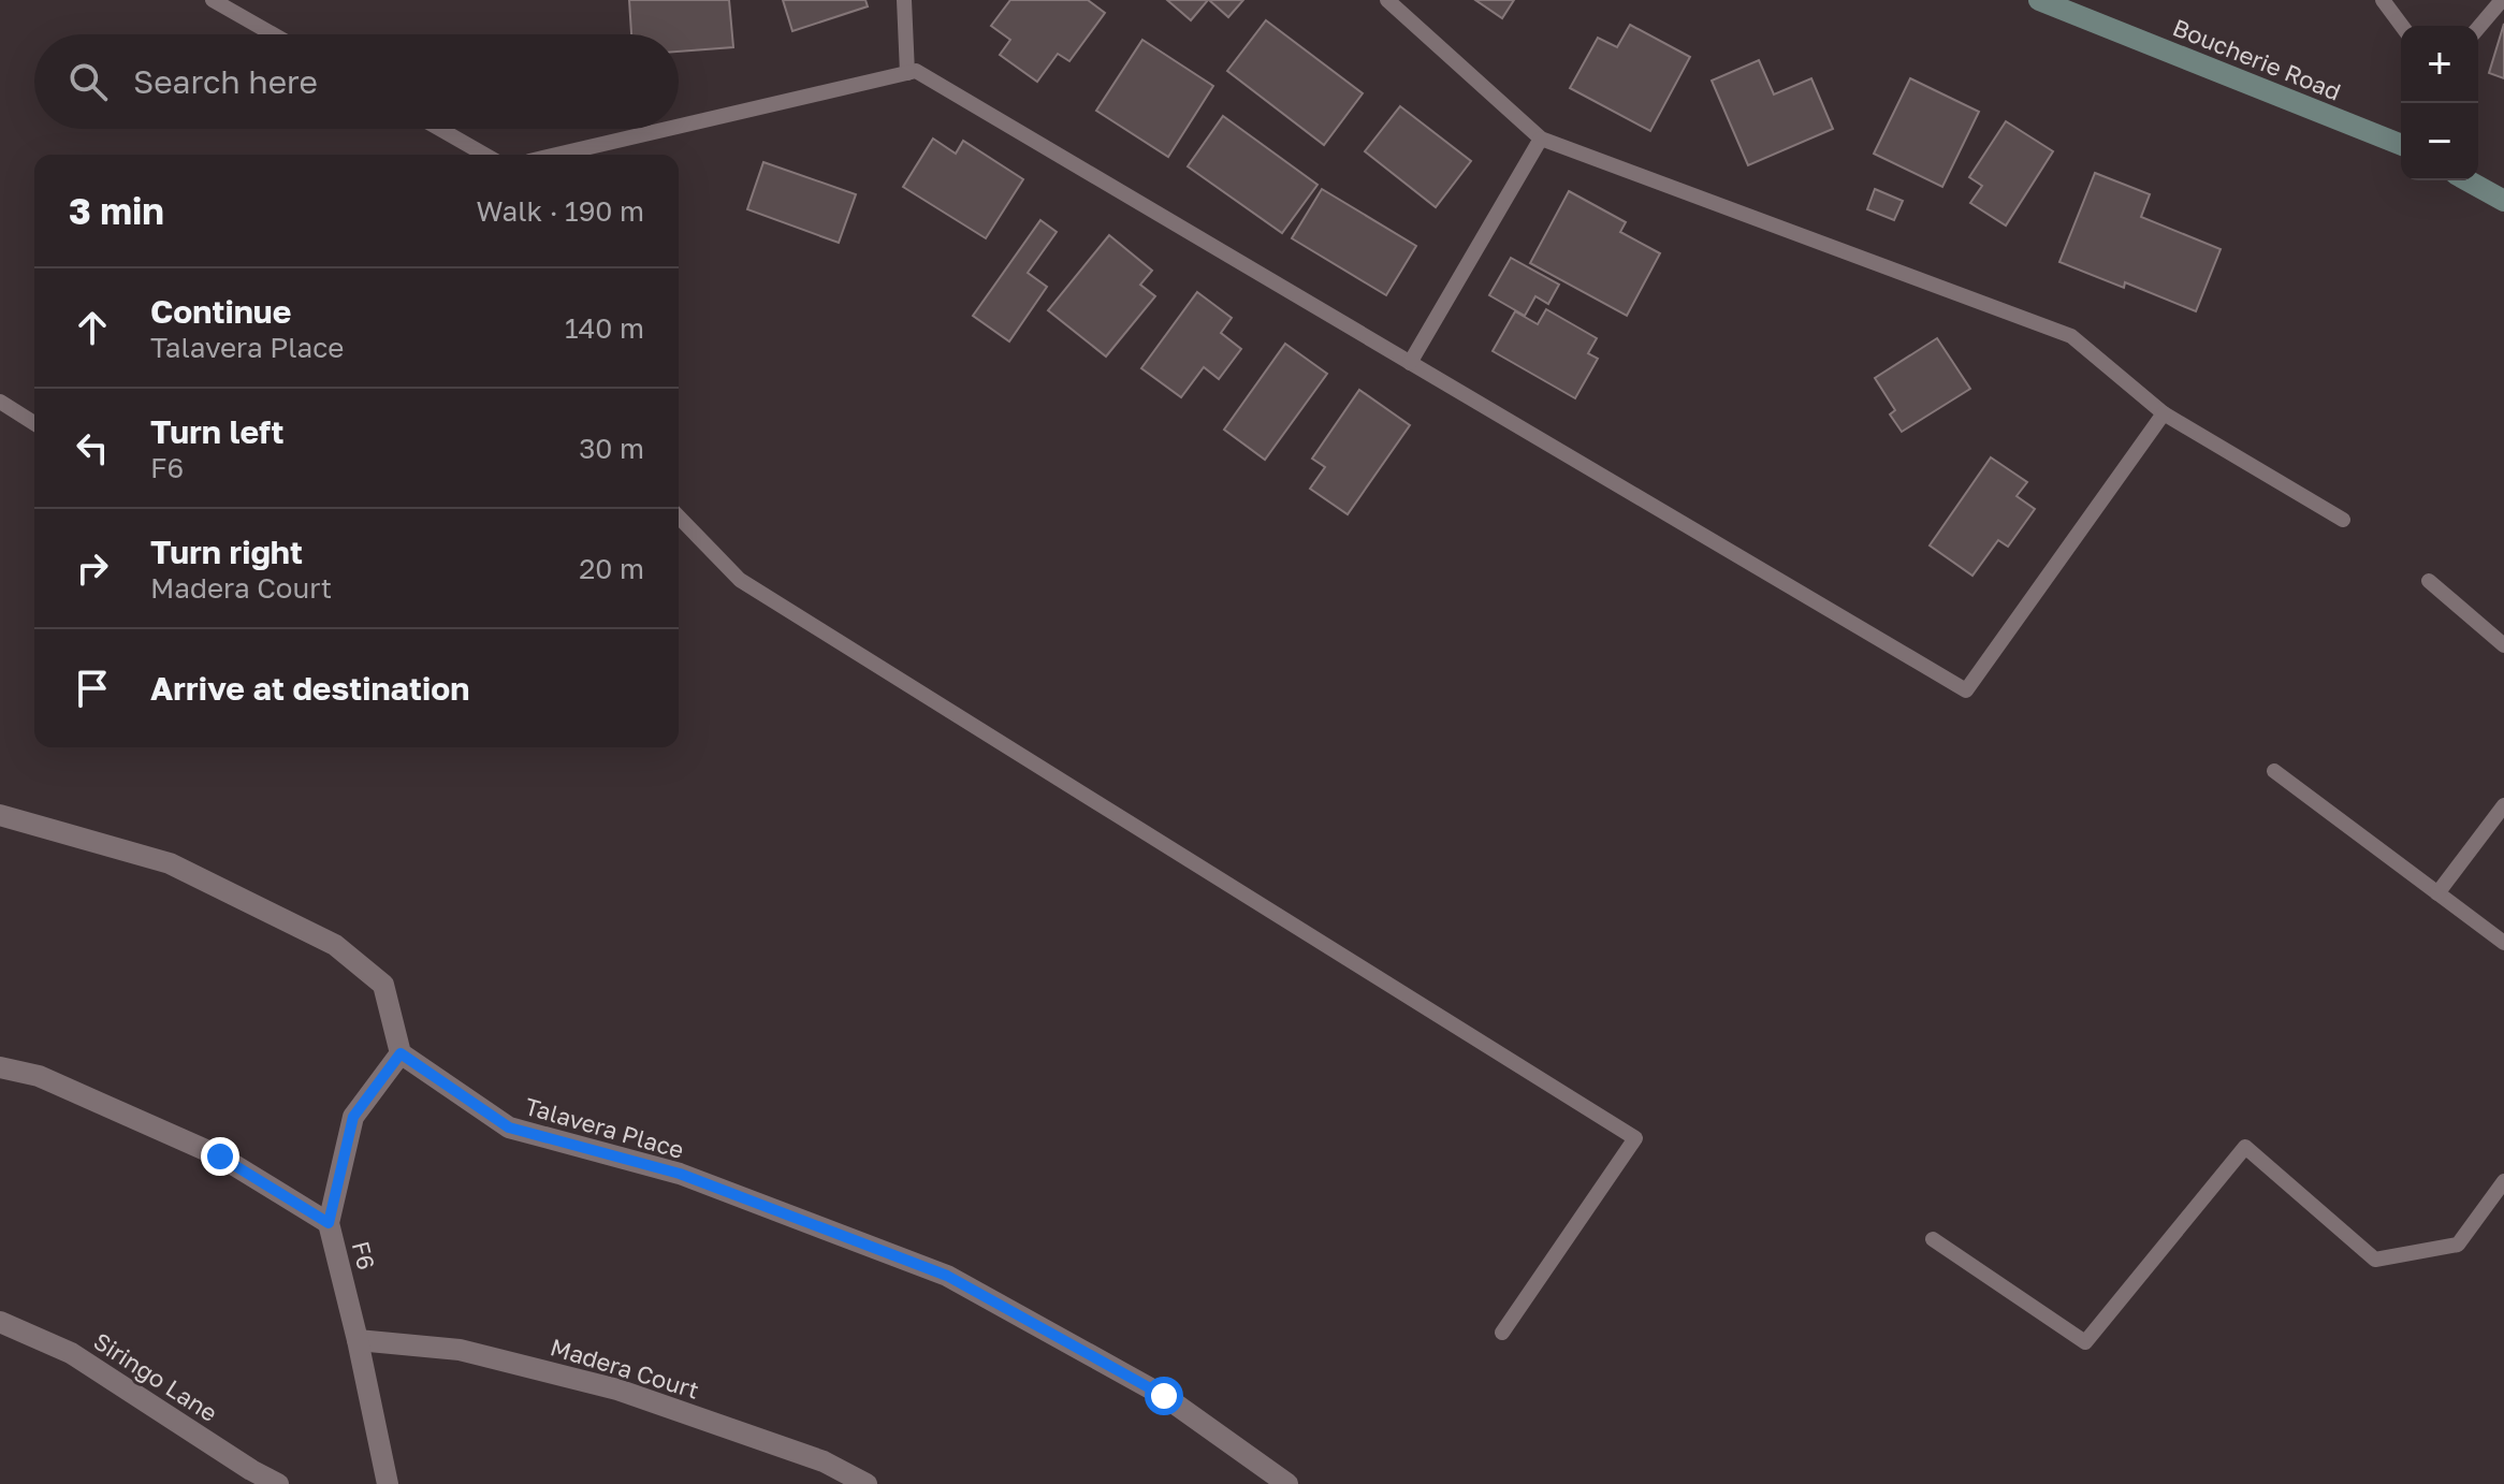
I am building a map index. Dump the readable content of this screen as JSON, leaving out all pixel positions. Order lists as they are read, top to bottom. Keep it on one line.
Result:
{"streets":{"main road":["Boucherie Road"],"street":["Talavera Place","F6","Madera Court","Siringo Lane"]},"crossings":[["Talavera Place","F6"],["F6","Madera Court"]],"page":{"map_buttons":["+","−"],"search":"Search here","heading":["3 min","Walk · 190 m"],"list":[["Continue","Talavera Place","140 m"],["Turn left","F6","30 m"],["Turn right","Madera Court","20 m"],"Arrive at destination"]}}
